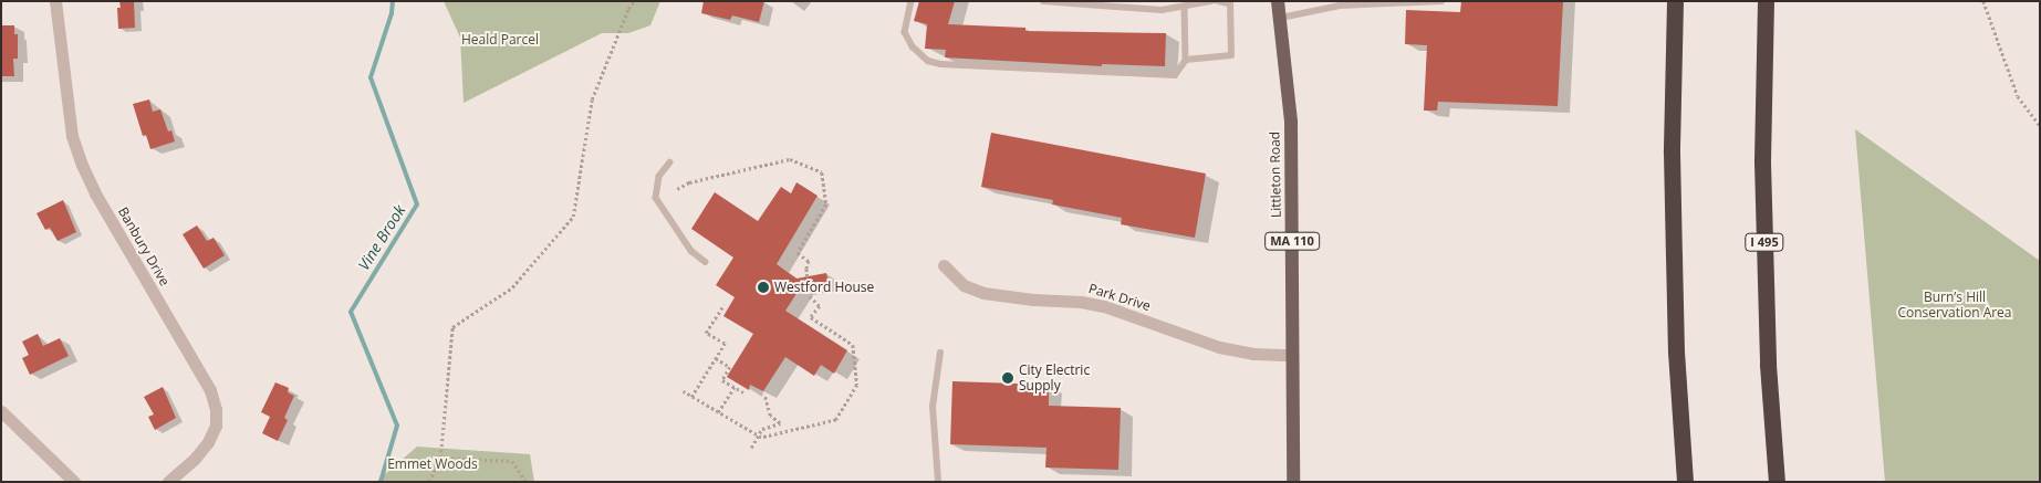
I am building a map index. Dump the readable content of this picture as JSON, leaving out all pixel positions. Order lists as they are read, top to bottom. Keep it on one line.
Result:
{"streets":{"highway":["I 495"],"main road":["Littleton Road","MA 110"],"street":["Banbury Drive","Park Drive"]},"crossings":[["Littleton Road","Park Drive"]],"water":["Vine Brook"],"parks":["Heald Parcel","Burn’s Hill Conservation Area","Emmet Woods"],"places":["Westford House","City Electric Supply"]}
